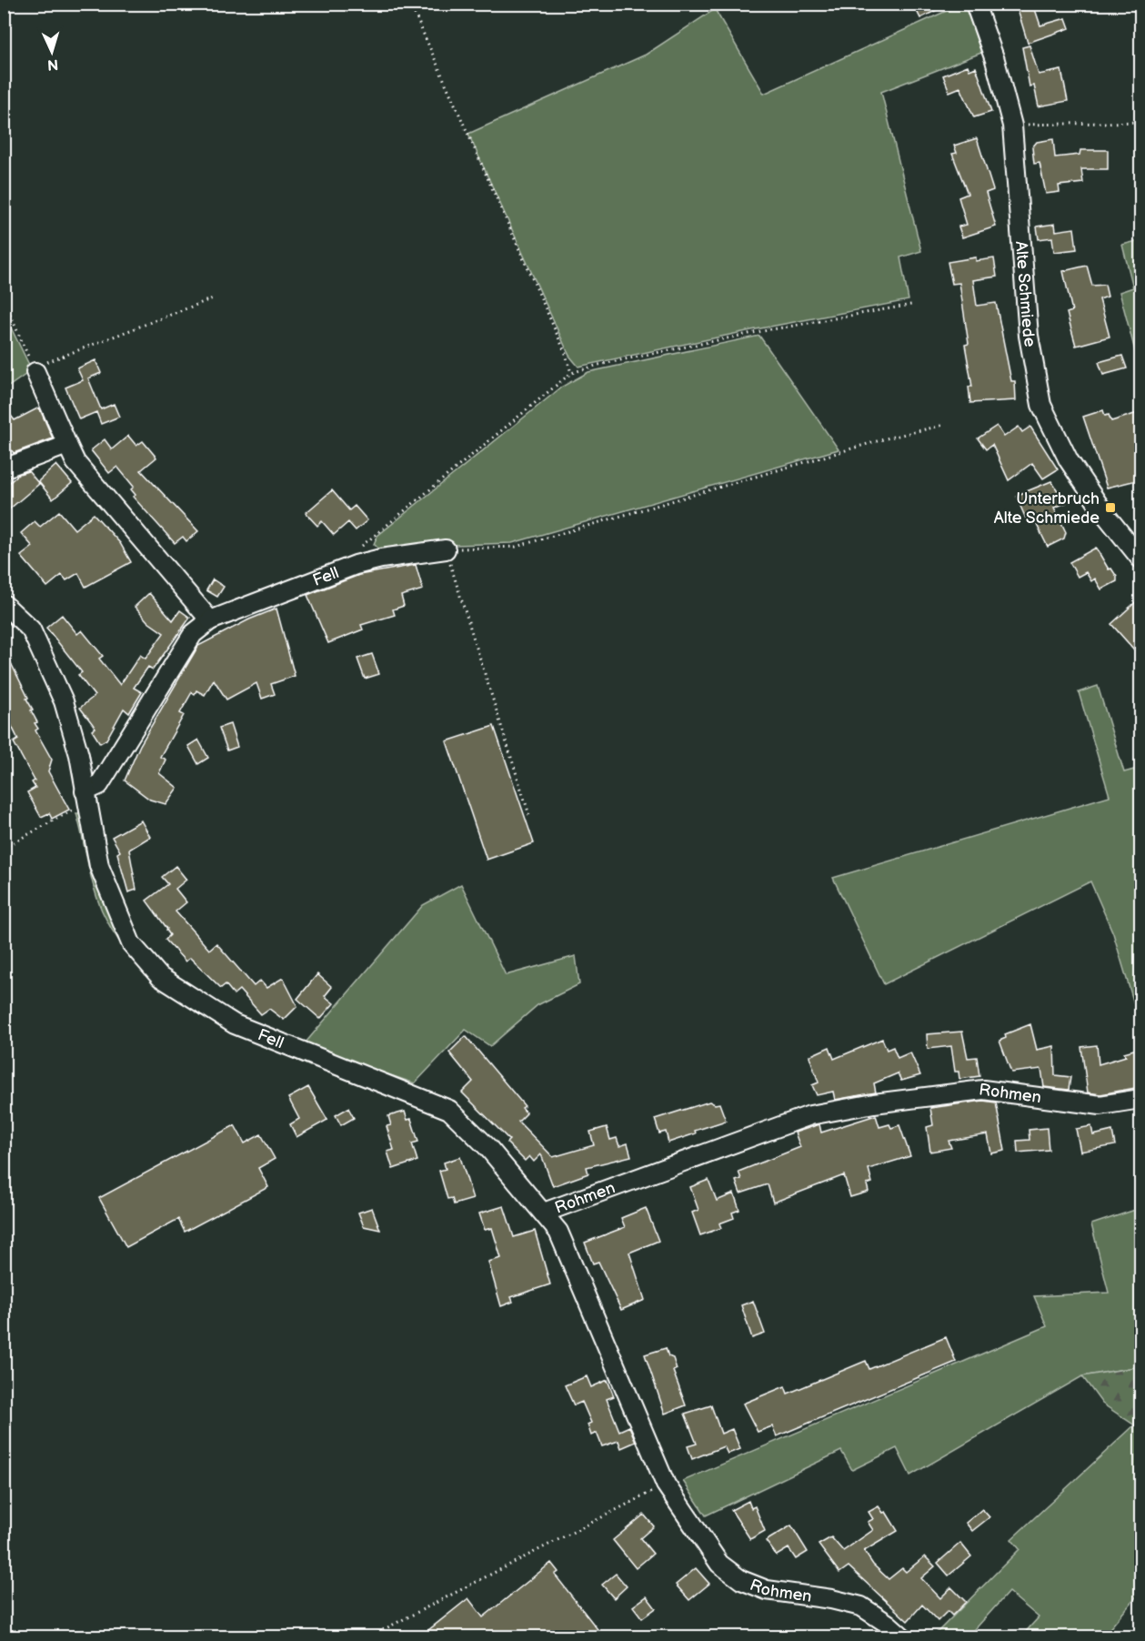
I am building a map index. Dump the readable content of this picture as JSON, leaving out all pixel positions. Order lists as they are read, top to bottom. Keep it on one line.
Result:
{"streets":{"street":["Alte Schmiede","Fell","Rohmen"]},"crossings":[["Fell","Rohmen"]],"places":{"transit":["Unterbruch Alte Schmiede"]},"north":"bottom"}
